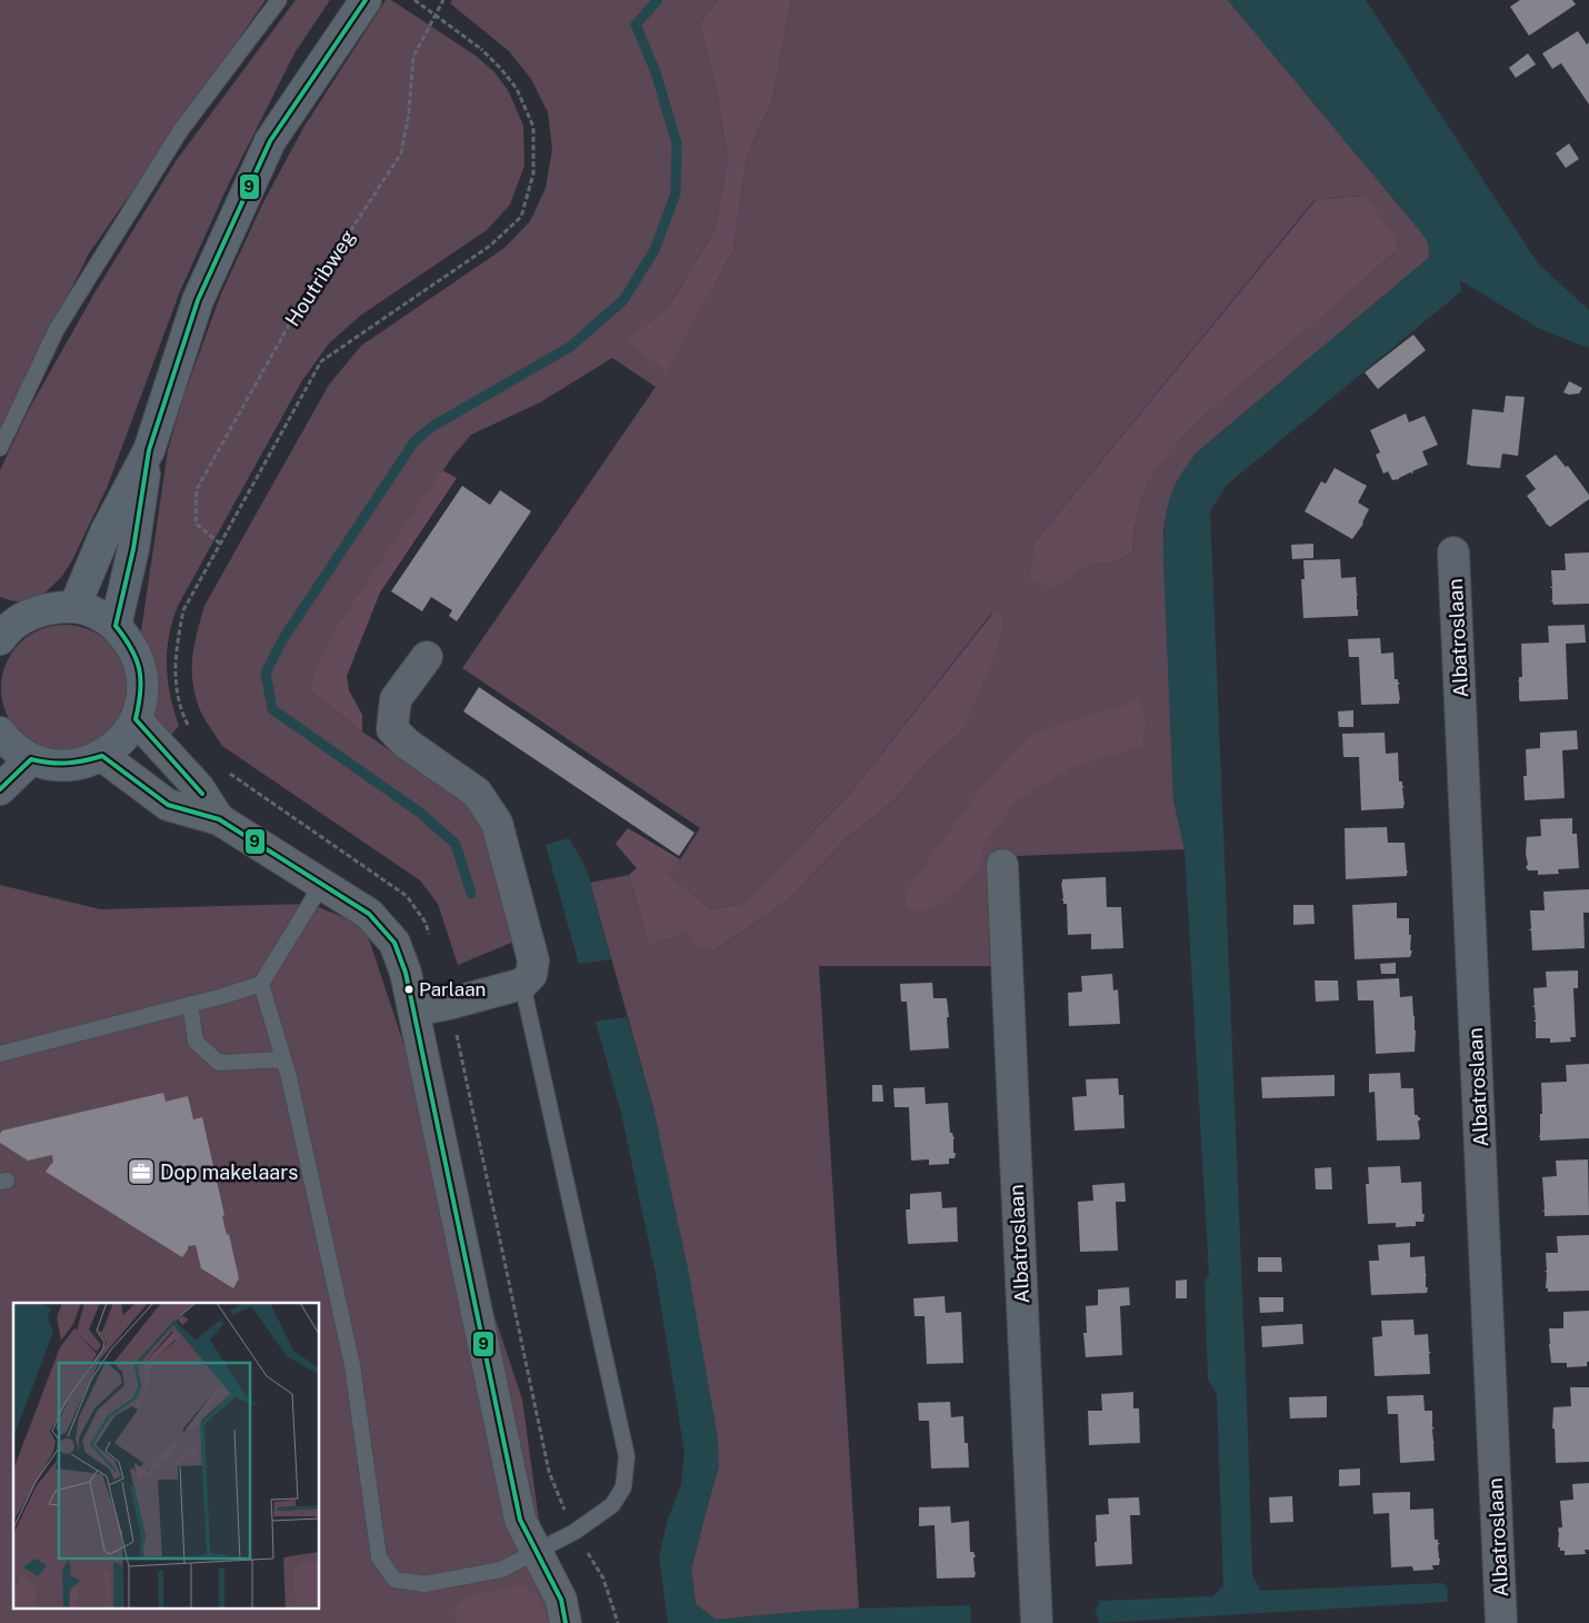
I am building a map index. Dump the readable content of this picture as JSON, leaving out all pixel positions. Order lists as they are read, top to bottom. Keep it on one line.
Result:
{"streets":{"street":["Albatroslaan"],"path":["Houtribweg"]},"places":{"other":["Parlaan"],"office":["Dop makelaars"]},"lines":["transit line 9"]}
